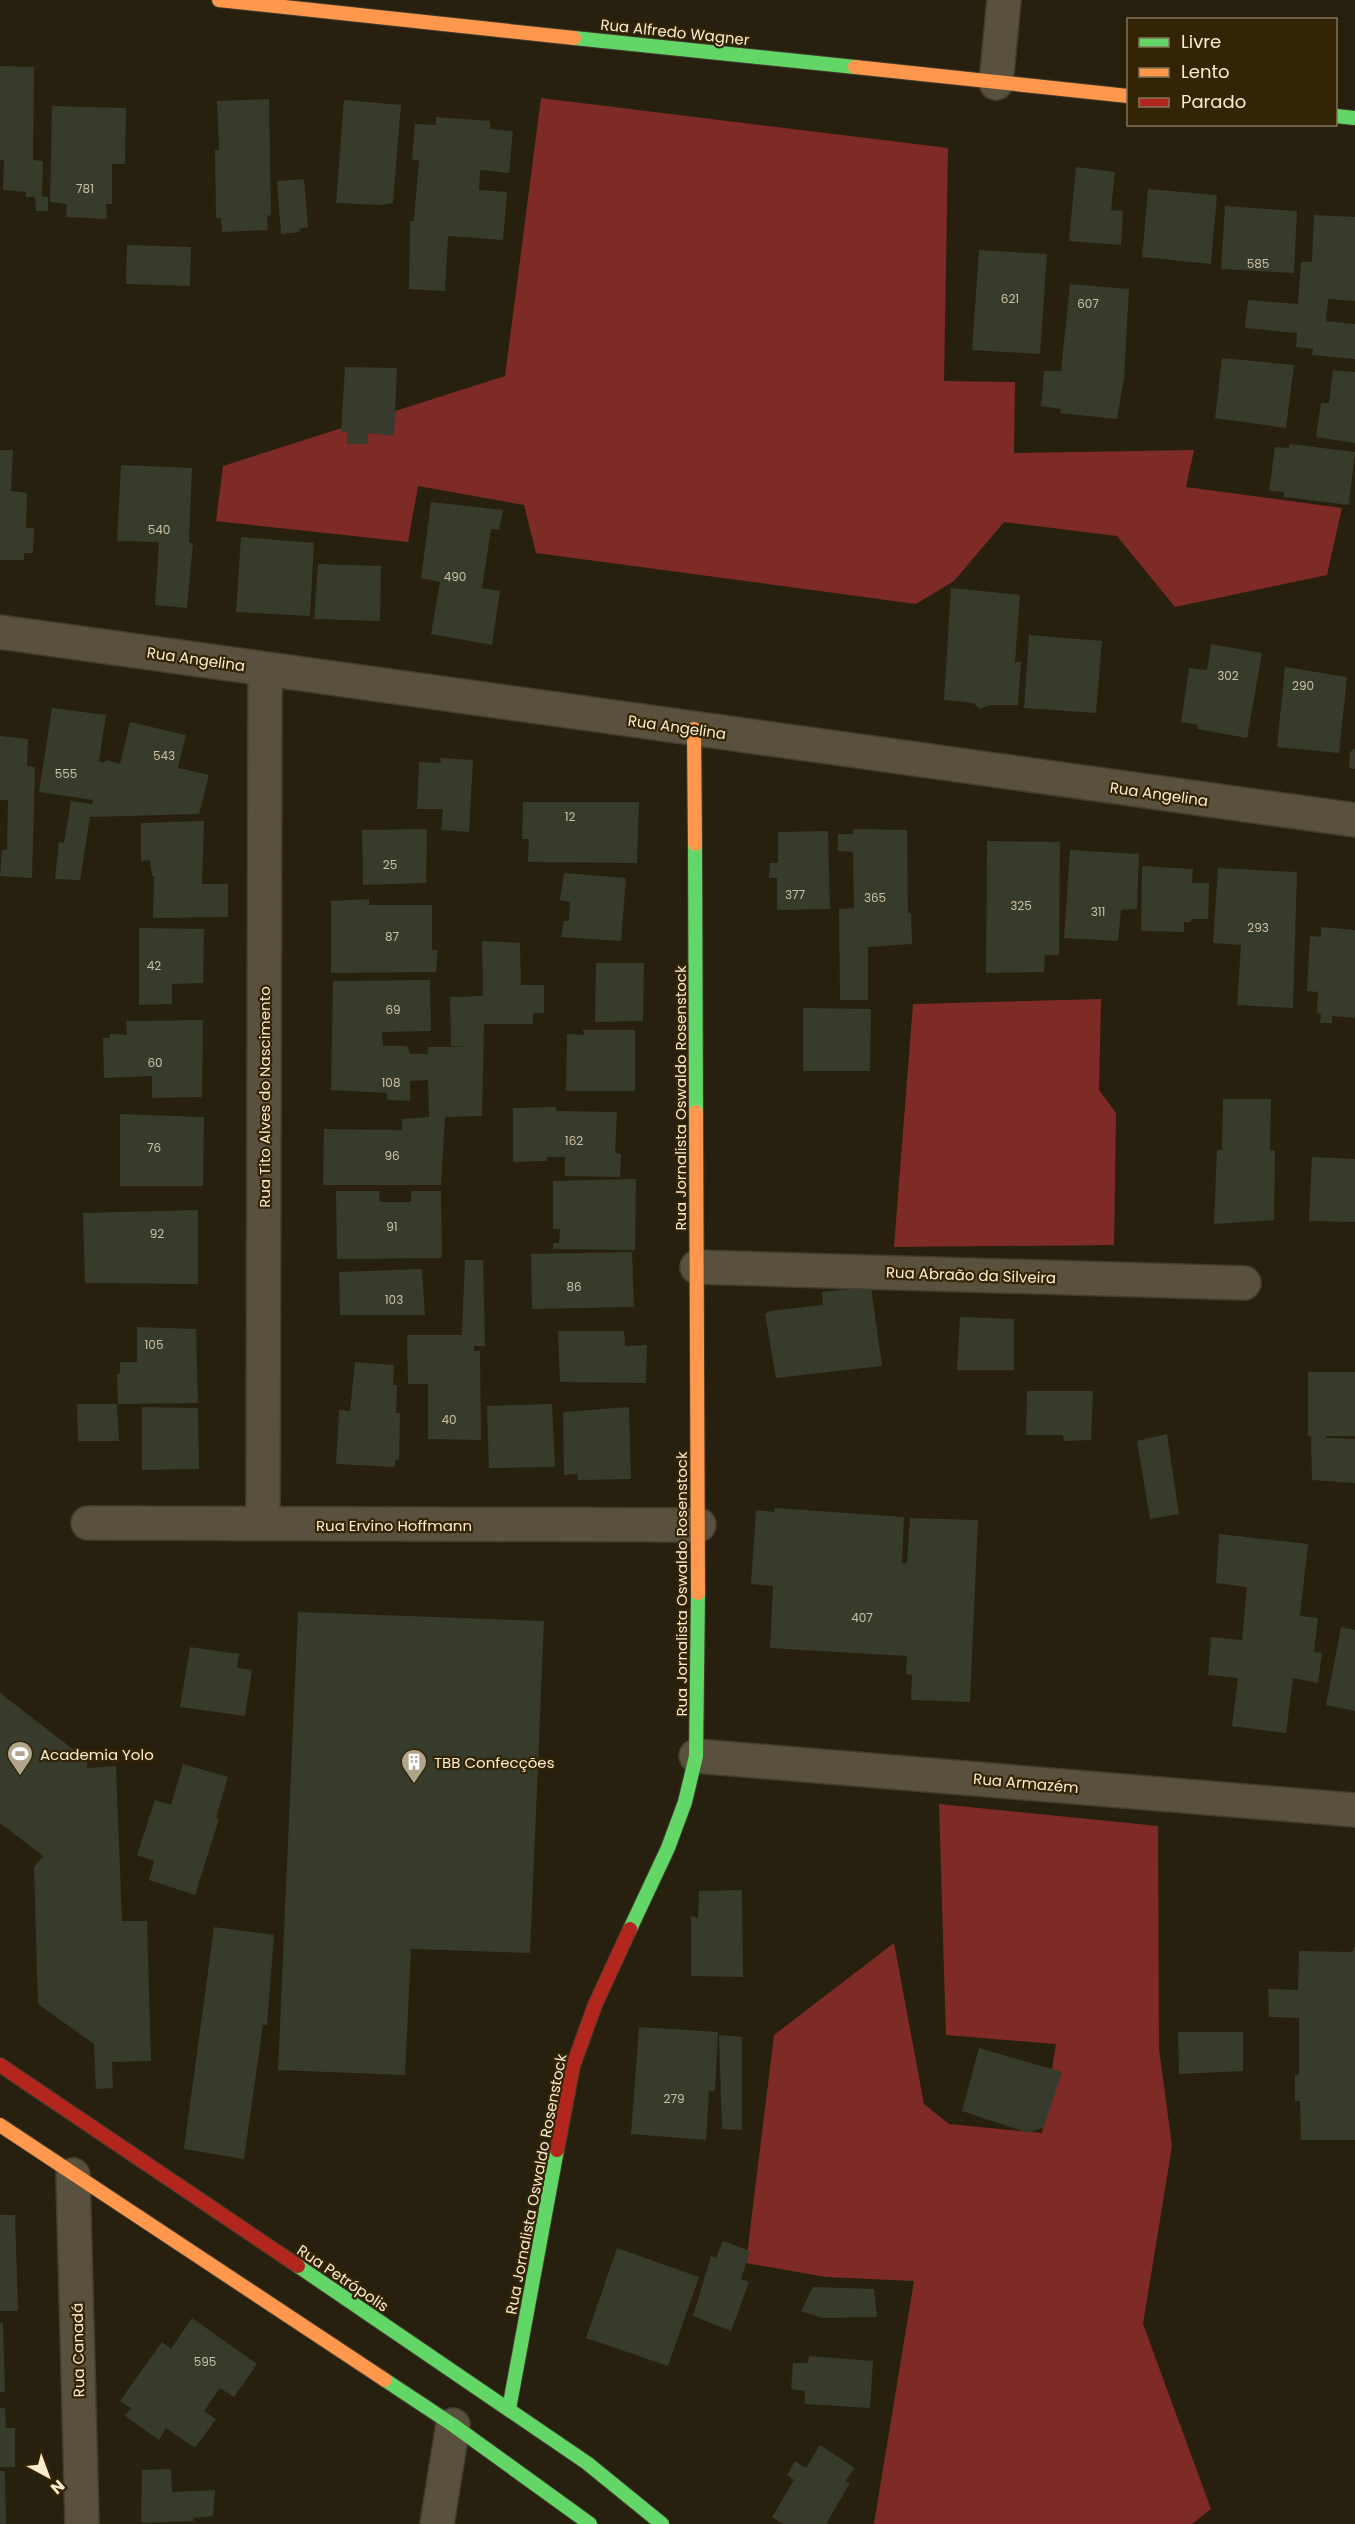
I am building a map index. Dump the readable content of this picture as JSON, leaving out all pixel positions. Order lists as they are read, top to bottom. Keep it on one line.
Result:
{"streets":{"street":["Rua Alfredo Wagner","Rua Angelina","Rua Tito Alves do Nascimento","Rua Jornalista Oswaldo Rosenstock","Rua Abraão da Silveira","Rua Ervino Hoffmann","Rua Armazém","Rua Petrópolis","Rua Canadá"]},"crossings":[["Rua Angelina","Rua Tito Alves do Nascimento"],["Rua Angelina","Rua Jornalista Oswaldo Rosenstock"],["Rua Tito Alves do Nascimento","Rua Ervino Hoffmann"],["Rua Jornalista Oswaldo Rosenstock","Rua Abraão da Silveira"],["Rua Jornalista Oswaldo Rosenstock","Rua Ervino Hoffmann"],["Rua Jornalista Oswaldo Rosenstock","Rua Armazém"],["Rua Jornalista Oswaldo Rosenstock","Rua Petrópolis"]],"places":{"sports":["Academia Yolo"],"building":["TBB Confecções"]},"house_numbers":["781","585","621","607","540","490","302","290","543","555","12","25","377","365","325","311","293","87","42","69","60","108","162","76","96","91","92","86","103","105","40","407","279","595"],"legend":["Livre","Lento","Parado"],"north":"bottom right"}
